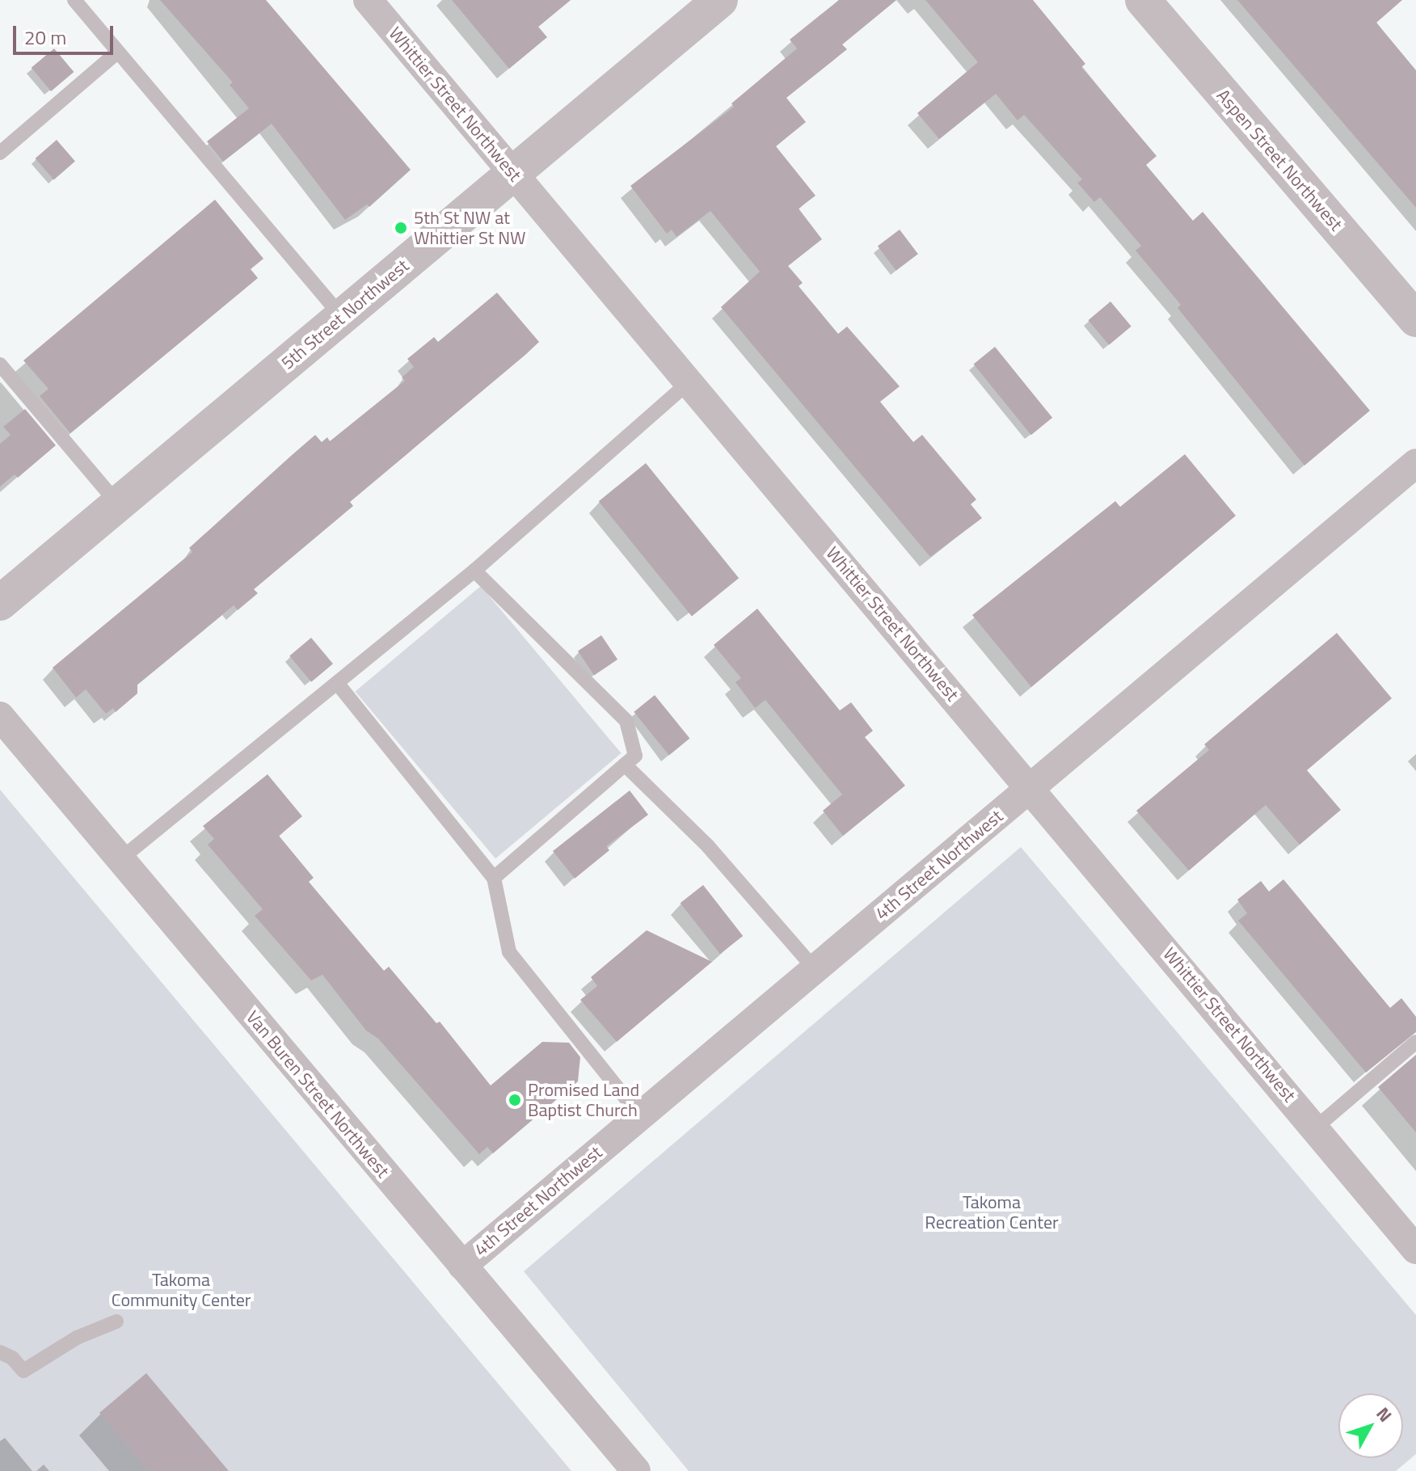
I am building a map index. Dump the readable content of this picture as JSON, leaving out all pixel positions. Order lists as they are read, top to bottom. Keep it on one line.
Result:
{"streets":{"street":["Whittier Street Northwest","Aspen Street Northwest","5th Street Northwest","4th Street Northwest","Van Buren Street Northwest"]},"crossings":[["Whittier Street Northwest","5th Street Northwest"],["Whittier Street Northwest","4th Street Northwest"],["4th Street Northwest","Van Buren Street Northwest"]],"parks":["Takoma Recreation Center","Takoma Community Center"],"places":["5th St NW at Whittier St NW","Promised Land Baptist Church"],"scale_bar":"20 m","north":"top right"}
